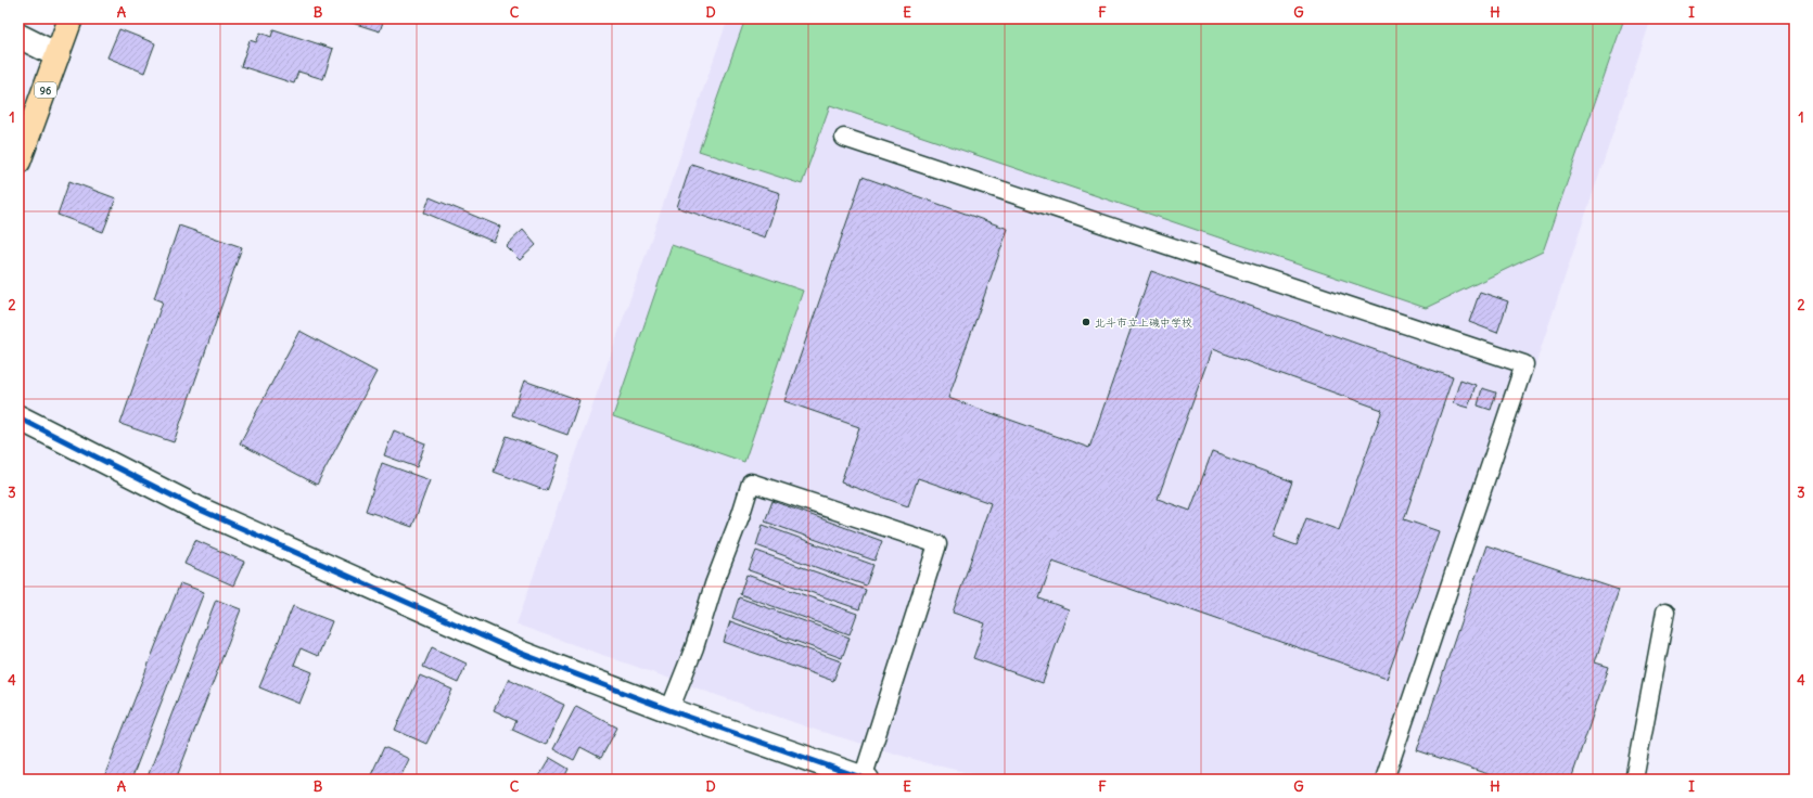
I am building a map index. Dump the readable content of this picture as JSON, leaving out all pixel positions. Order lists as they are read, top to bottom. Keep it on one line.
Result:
{"streets":{"main road":["96"]},"places":["北斗市立上磯中学校"],"grid":{"columns":["A","B","C","D","E","F","G","H","I"],"rows":["1","2","3","4"]}}
